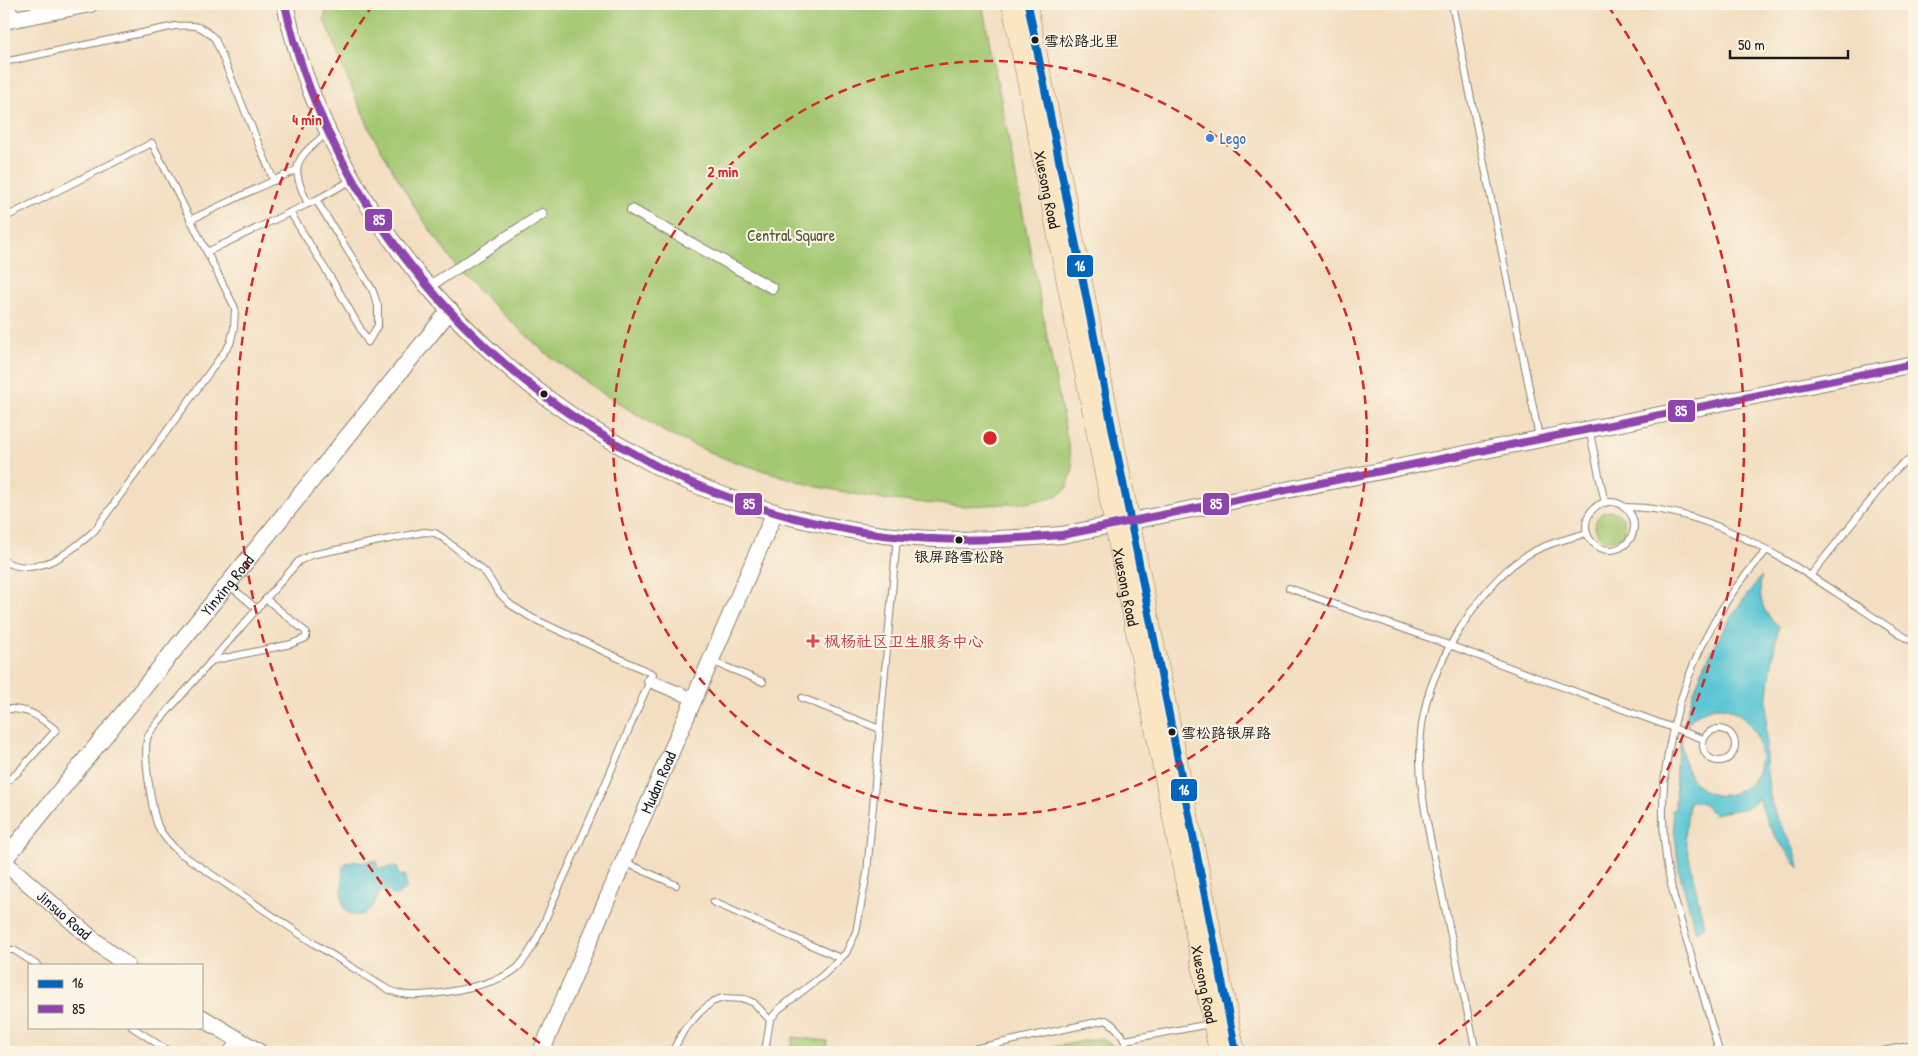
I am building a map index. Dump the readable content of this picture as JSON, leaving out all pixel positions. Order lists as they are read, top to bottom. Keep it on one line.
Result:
{"streets":{"main road":["Xuesong Road"],"street":["Yinxing Road","Mudan Road","Jinsuo Road"]},"crossings":[["Yinxing Road","Jinsuo Road"]],"parks":["Central Square"],"places":{"other":["雪松路北里","Lego","银屏路雪松路","雪松路银屏路"],"health":["枫杨社区卫生服务中心"]},"lines":["transit line 16","transit line 85"],"legend":["16","85"],"scale_bar":"50 m","rings":["4 min","2 min"]}
